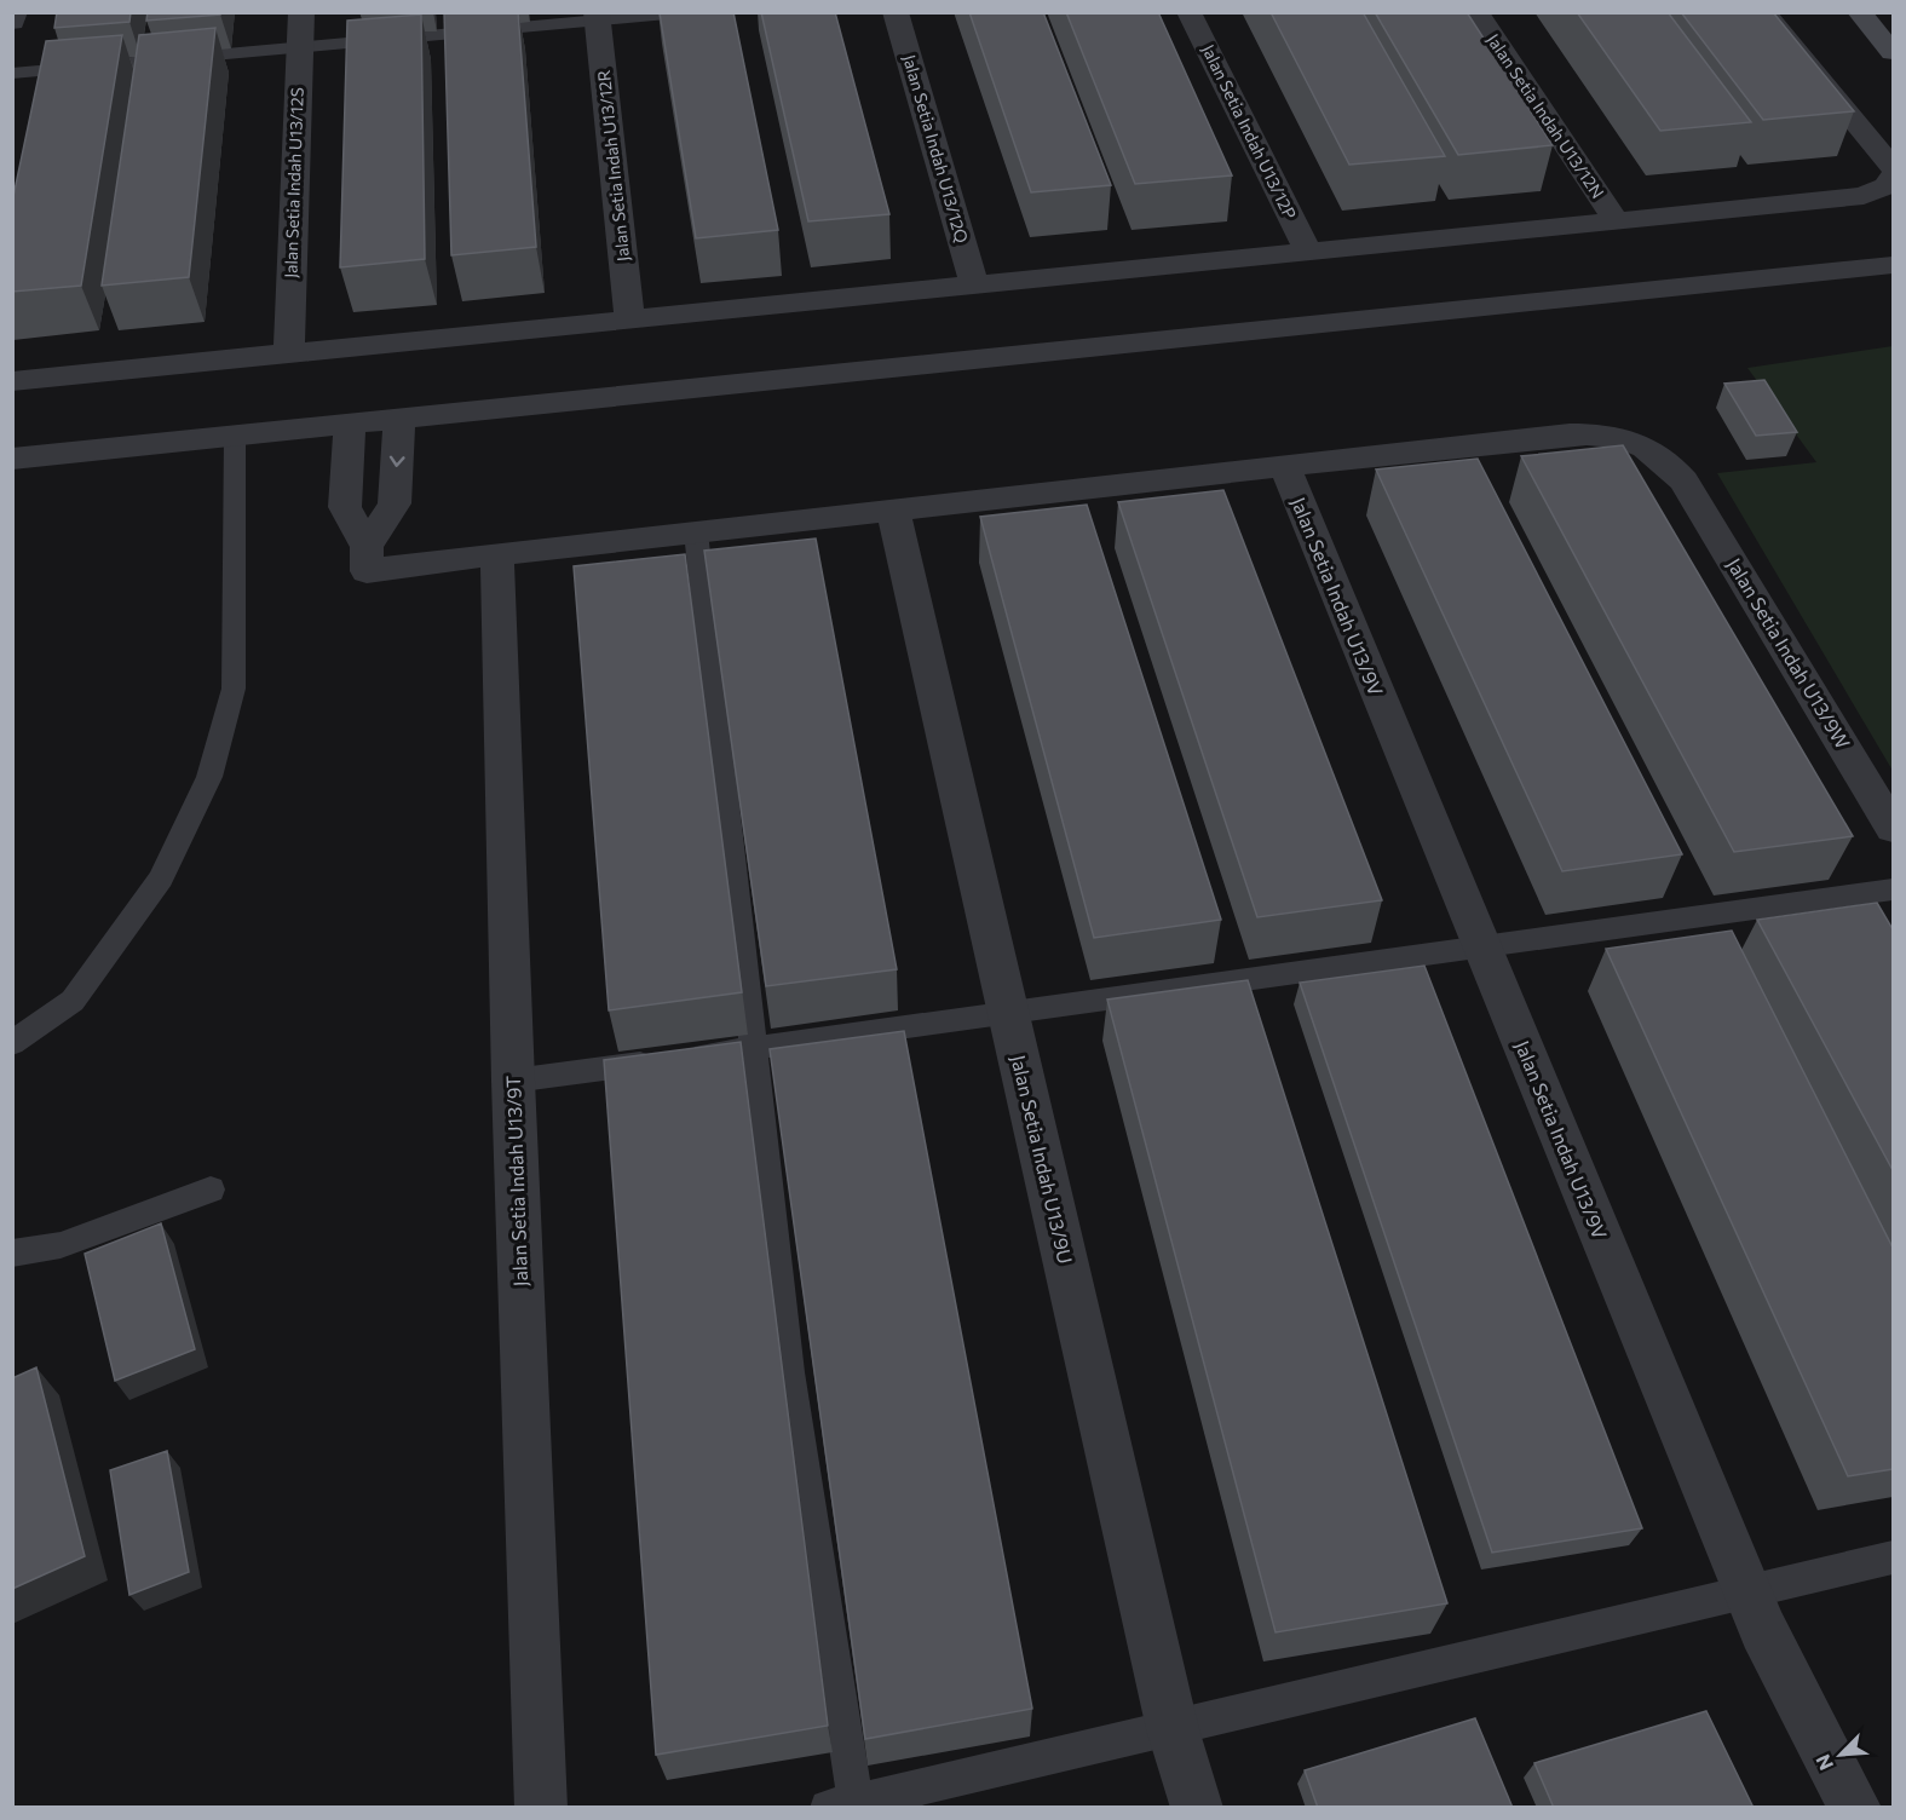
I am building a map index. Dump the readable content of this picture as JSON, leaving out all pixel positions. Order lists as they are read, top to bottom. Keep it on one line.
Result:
{"streets":{"street":["Jalan Setia Indah U13/12N","Jalan Setia Indah U13/12P","Jalan Setia Indah U13/12Q","Jalan Setia Indah U13/12R","Jalan Setia Indah U13/12S","Jalan Setia Indah U13/9V","Jalan Setia Indah U13/9W","Jalan Setia Indah U13/9U","Jalan Setia Indah U13/9T"]},"crossings":[["Jalan Setia Indah U13/9V","Jalan Setia Indah U13/9W"],["Jalan Setia Indah U13/9W","Jalan Setia Indah U13/9U"],["Jalan Setia Indah U13/9W","Jalan Setia Indah U13/9T"]],"north":"bottom left"}
